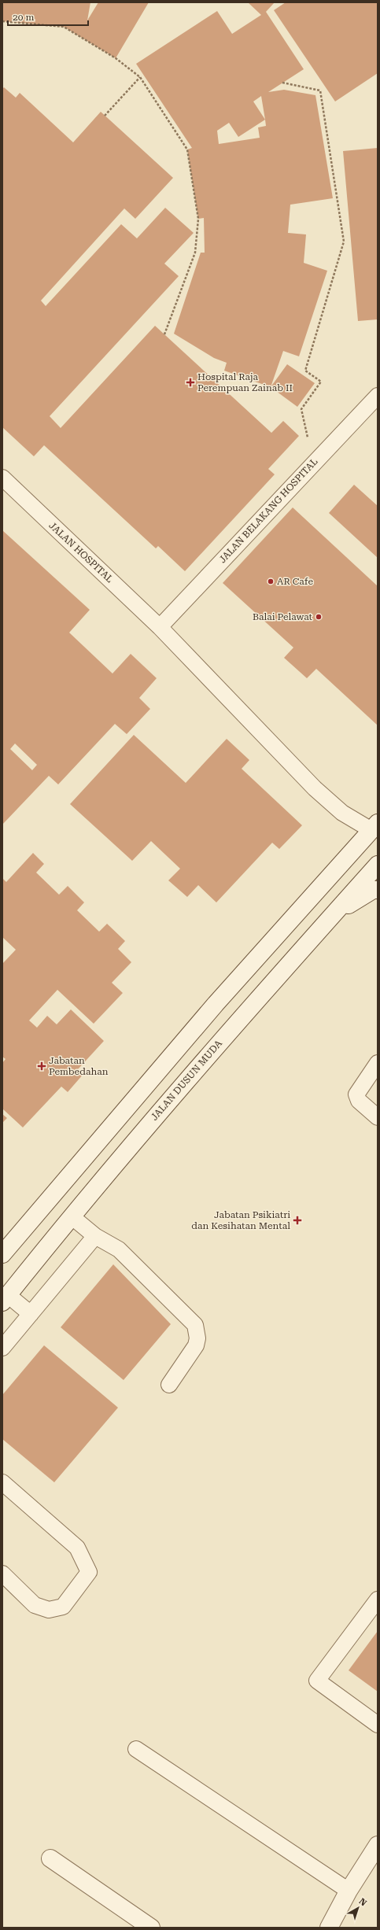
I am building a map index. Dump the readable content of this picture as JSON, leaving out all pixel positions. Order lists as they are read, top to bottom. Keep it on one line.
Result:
{"streets":{"main road":["JALAN DUSUN MUDA"],"lane":["JALAN BELAKANG HOSPITAL","JALAN HOSPITAL"]},"crossings":[["JALAN BELAKANG HOSPITAL","JALAN HOSPITAL"]],"places":{"health":["Hospital Raja Perempuan Zainab II","Jabatan Pembedahan","Jabatan Psikiatri dan Kesihatan Mental"],"other":["AR Cafe","Balai Pelawat"]},"scale_bar":"20 m","north":"top right"}
